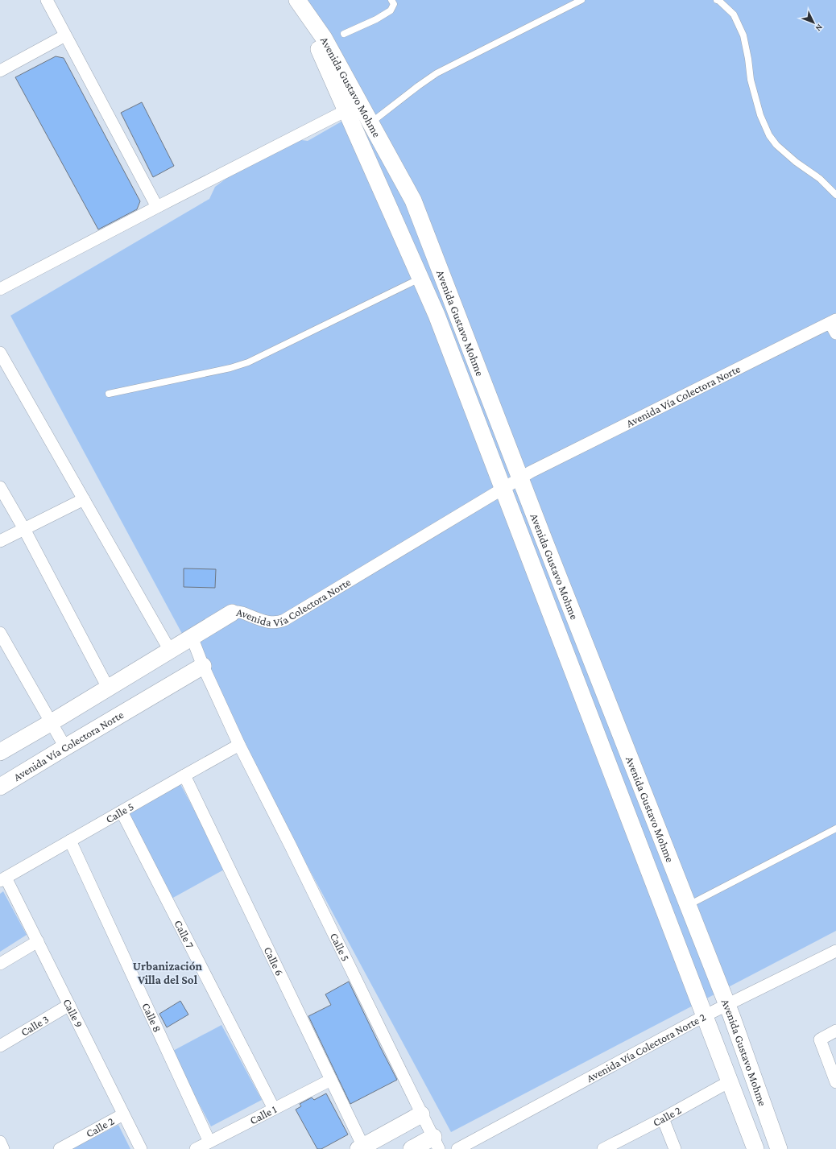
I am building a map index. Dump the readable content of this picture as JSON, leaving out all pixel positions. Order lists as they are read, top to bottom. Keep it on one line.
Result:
{"streets":{"street":["Avenida Gustavo Mohme","Avenida Vía Colectora Norte","Calle 5","Calle 7","Calle 6","Calle 9","Calle 8","Calle 3","Avenida Vía Colectora Norte 2","Calle 1","Calle 2"]},"crossings":[["Avenida Gustavo Mohme","Avenida Vía Colectora Norte"],["Avenida Gustavo Mohme","Avenida Vía Colectora Norte 2"],["Avenida Gustavo Mohme","Calle 2"],["Avenida Vía Colectora Norte","Calle 5"],["Calle 5","Calle 7"],["Calle 5","Calle 6"],["Calle 5","Calle 9"],["Calle 5","Calle 8"],["Calle 7","Calle 1"],["Calle 6","Calle 1"],["Calle 9","Calle 3"],["Calle 9","Calle 2"],["Calle 8","Calle 1"]],"districts":["Urbanización Villa del Sol"],"north":"bottom right"}
